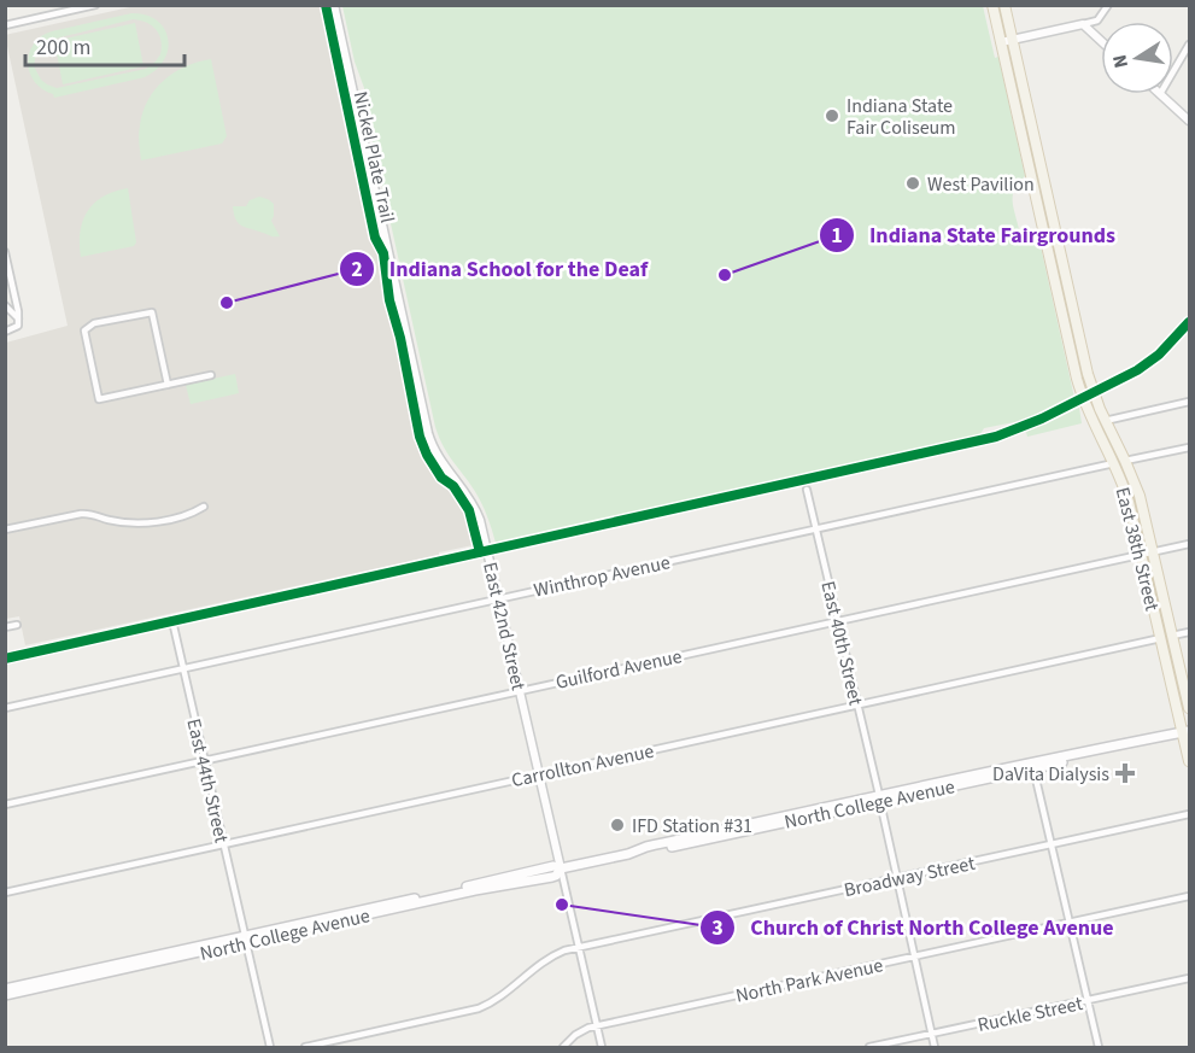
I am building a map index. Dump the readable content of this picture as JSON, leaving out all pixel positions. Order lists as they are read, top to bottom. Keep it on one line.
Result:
{"streets":{"main road":["East 38th Street","North College Avenue"],"street":["Winthrop Avenue","East 42nd Street","East 40th Street","Guilford Avenue","Carrollton Avenue","East 44th Street","Broadway Street","North Park Avenue","Ruckle Street"],"cycle path":["Nickel Plate Trail"]},"crossings":[["East 38th Street","Winthrop Avenue"],["East 38th Street","Guilford Avenue"],["East 38th Street","Carrollton Avenue"],["East 38th Street","North College Avenue"],["Winthrop Avenue","East 42nd Street"],["Winthrop Avenue","East 40th Street"],["Winthrop Avenue","East 44th Street"],["East 42nd Street","Guilford Avenue"],["East 42nd Street","Carrollton Avenue"],["East 42nd Street","North College Avenue"],["East 42nd Street","Broadway Street"],["East 42nd Street","North Park Avenue"],["East 40th Street","Guilford Avenue"],["East 40th Street","Carrollton Avenue"],["East 40th Street","North College Avenue"],["East 40th Street","Broadway Street"],["East 40th Street","North Park Avenue"],["East 40th Street","Ruckle Street"],["Guilford Avenue","East 44th Street"],["Carrollton Avenue","East 44th Street"],["East 44th Street","North College Avenue"]],"places":{"other":["Indiana State Fair Coliseum","West Pavilion","Indiana State Fairgrounds","Indiana School for the Deaf","IFD Station #31","Church of Christ North College Avenue"],"health":["DaVita Dialysis"]},"scale_bar":"200 m","north":"left"}
